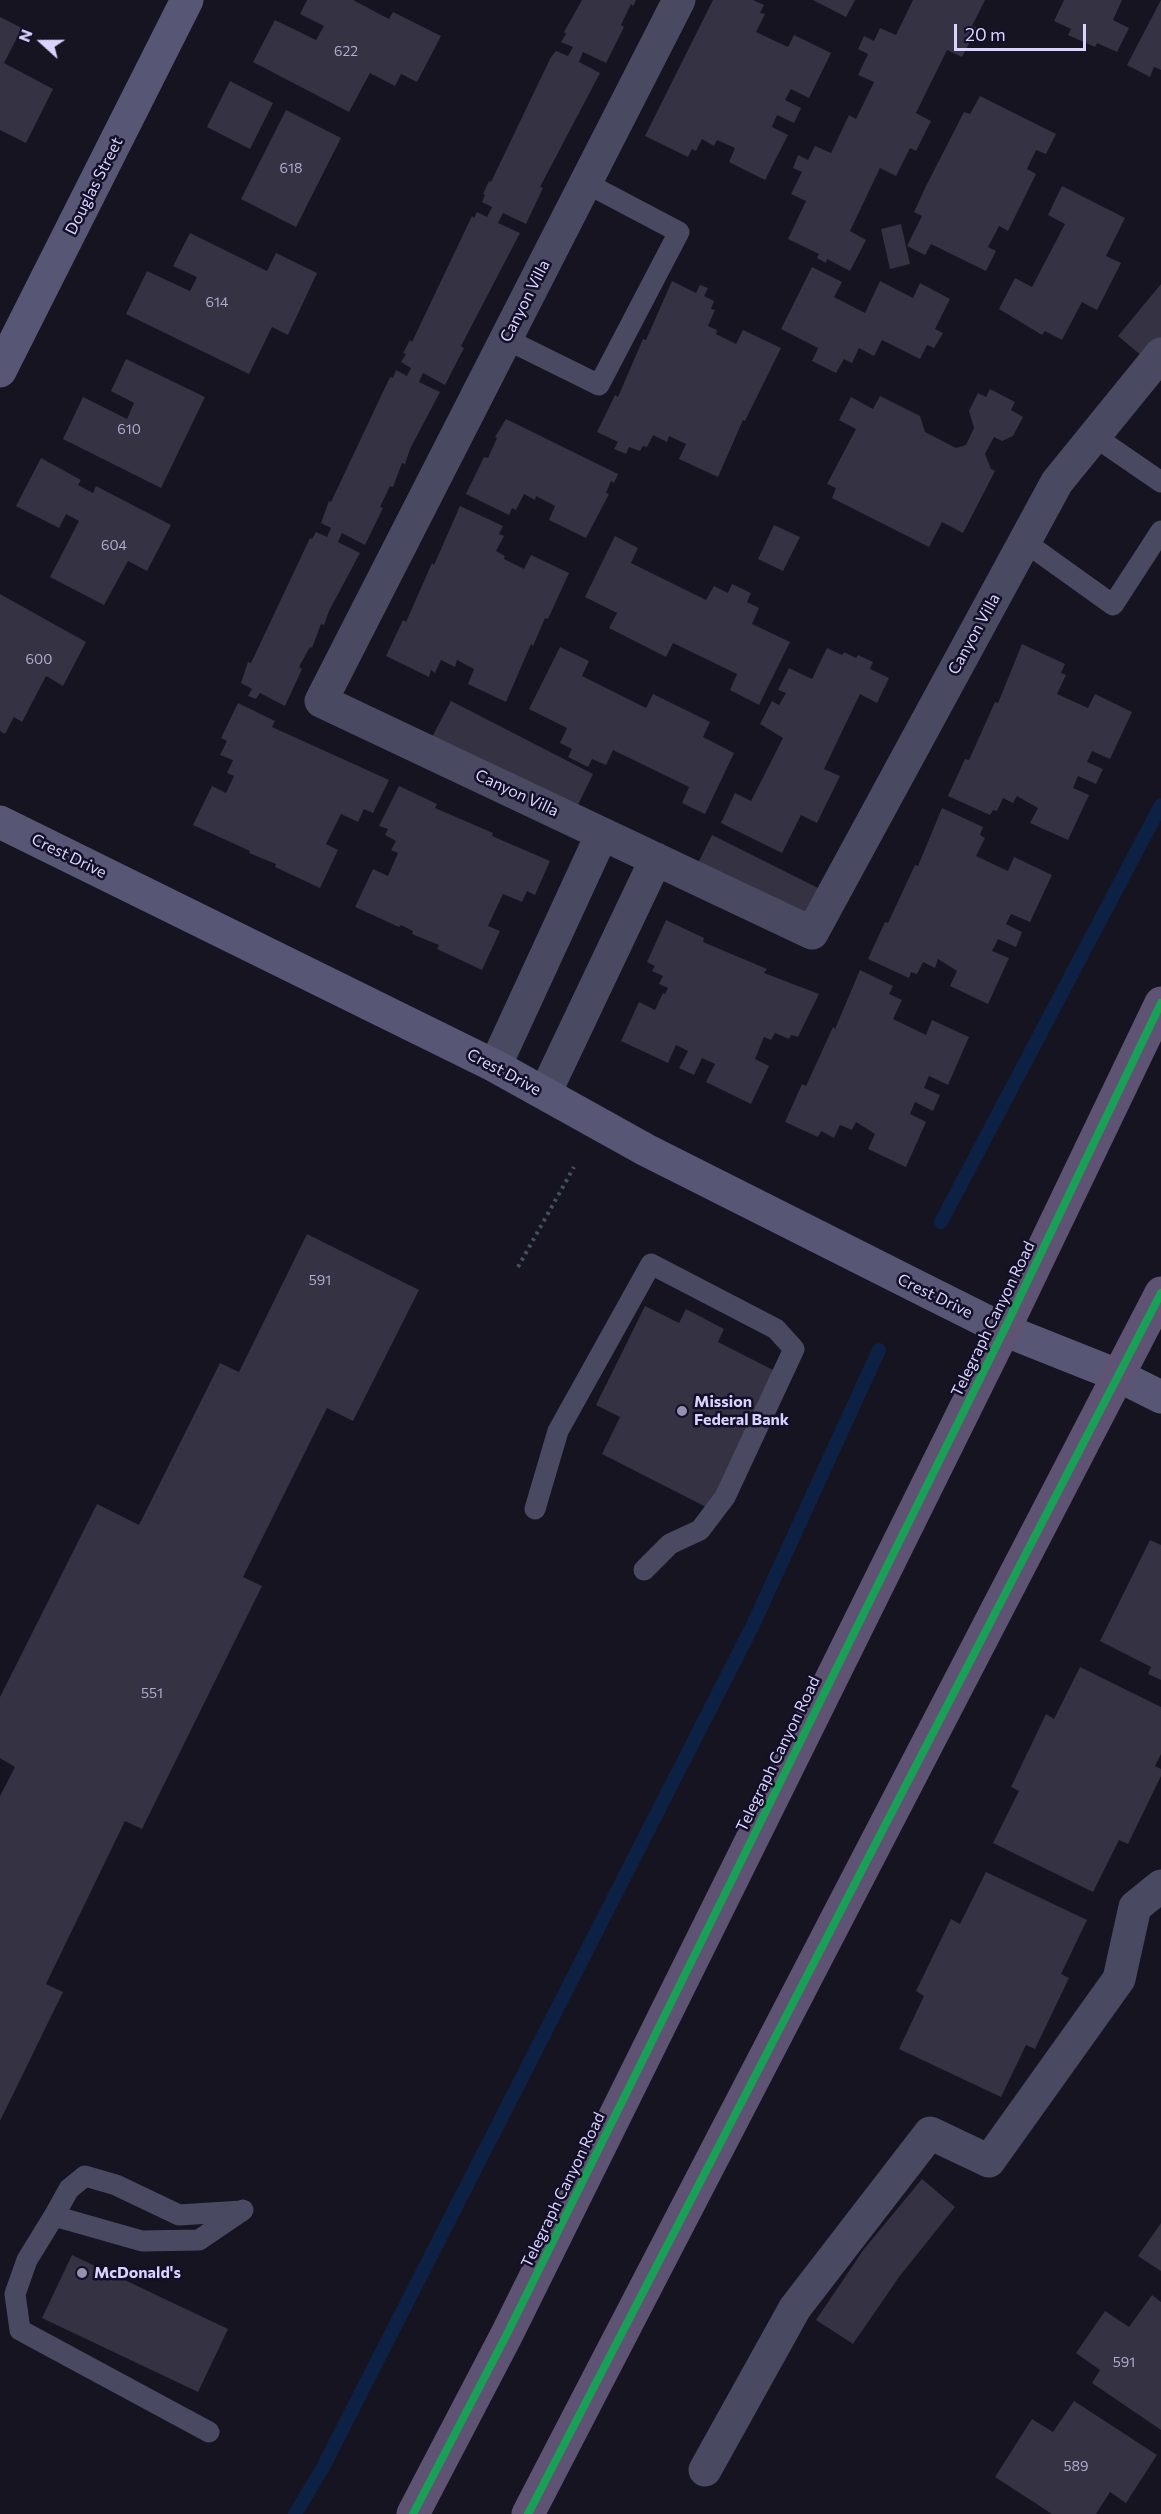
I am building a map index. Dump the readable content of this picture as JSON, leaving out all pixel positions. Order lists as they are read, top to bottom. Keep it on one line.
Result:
{"streets":{"main road":["Telegraph Canyon Road"],"street":["Douglas Street","Canyon Villa","Crest Drive"]},"crossings":[["Crest Drive","Telegraph Canyon Road"]],"places":["Mission Federal Bank","McDonald's"],"house_numbers":["622","618","614","610","604","600","591","551","591","589"],"scale_bar":"20 m","north":"left"}
